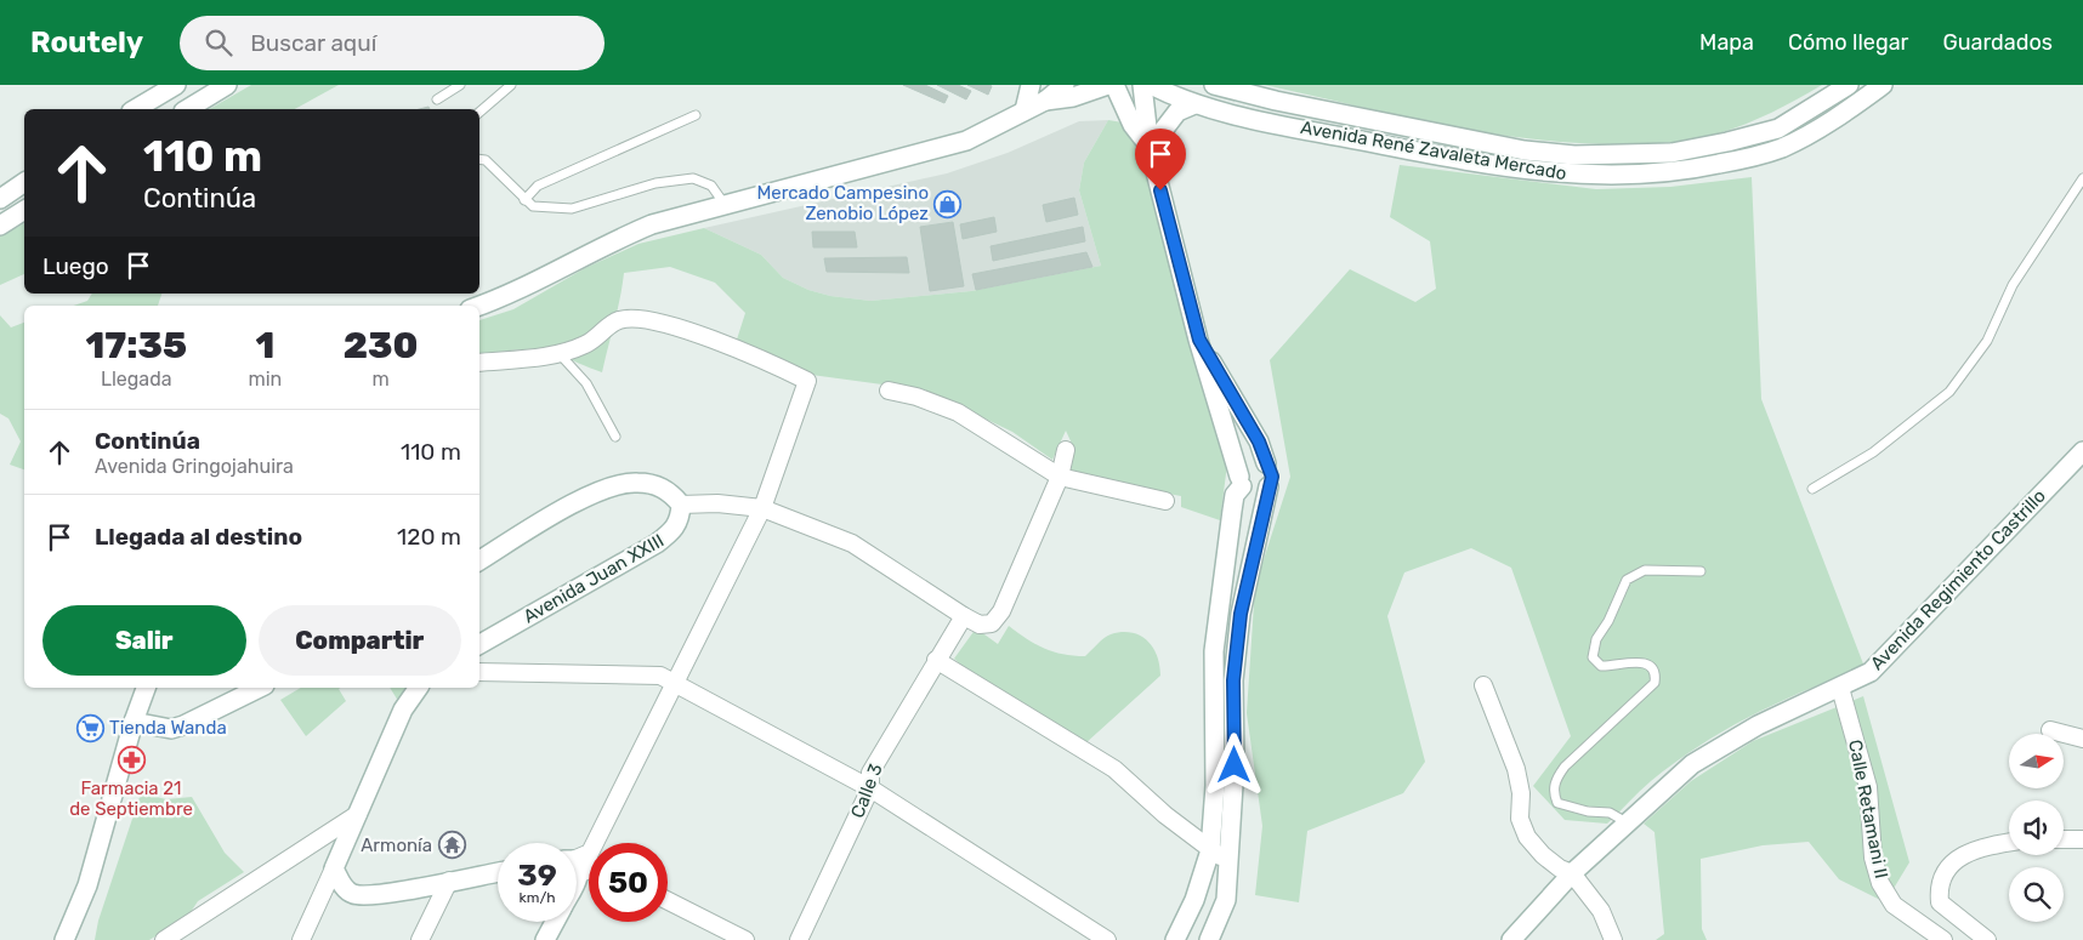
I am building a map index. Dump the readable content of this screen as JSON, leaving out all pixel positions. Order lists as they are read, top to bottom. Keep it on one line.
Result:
{"streets":{"main road":["Avenida René Zavaleta Mercado","Avenida Juan XXIII","Avenida Regimiento Castrillo"],"street":["Calle 3","Calle Retamani II"]},"crossings":[["Avenida Regimiento Castrillo","Calle Retamani II"]],"places":{"shop":["Mercado Campesino Zenobio López"],"supermarket":["Tienda Wanda"],"pharmacy":["Farmacia 21 de Septiembre"],"temple":["Armonía"]},"north":"right","page":{"header":"Routely","search":"Buscar aquí","nav":["Mapa","Cómo llegar","Guardados"],"turn":["110 m","Continúa"],"then":"Luego","eta":["17:35","Llegada","1","min","230","m"],"list":[{"name":"Continúa","note":"Avenida Gringojahuira","value":"110 m"},{"name":"Llegada al destino","value":"120 m"}],"buttons":["Salir","Compartir"],"speed":"39 km/h","limit":"50"}}
